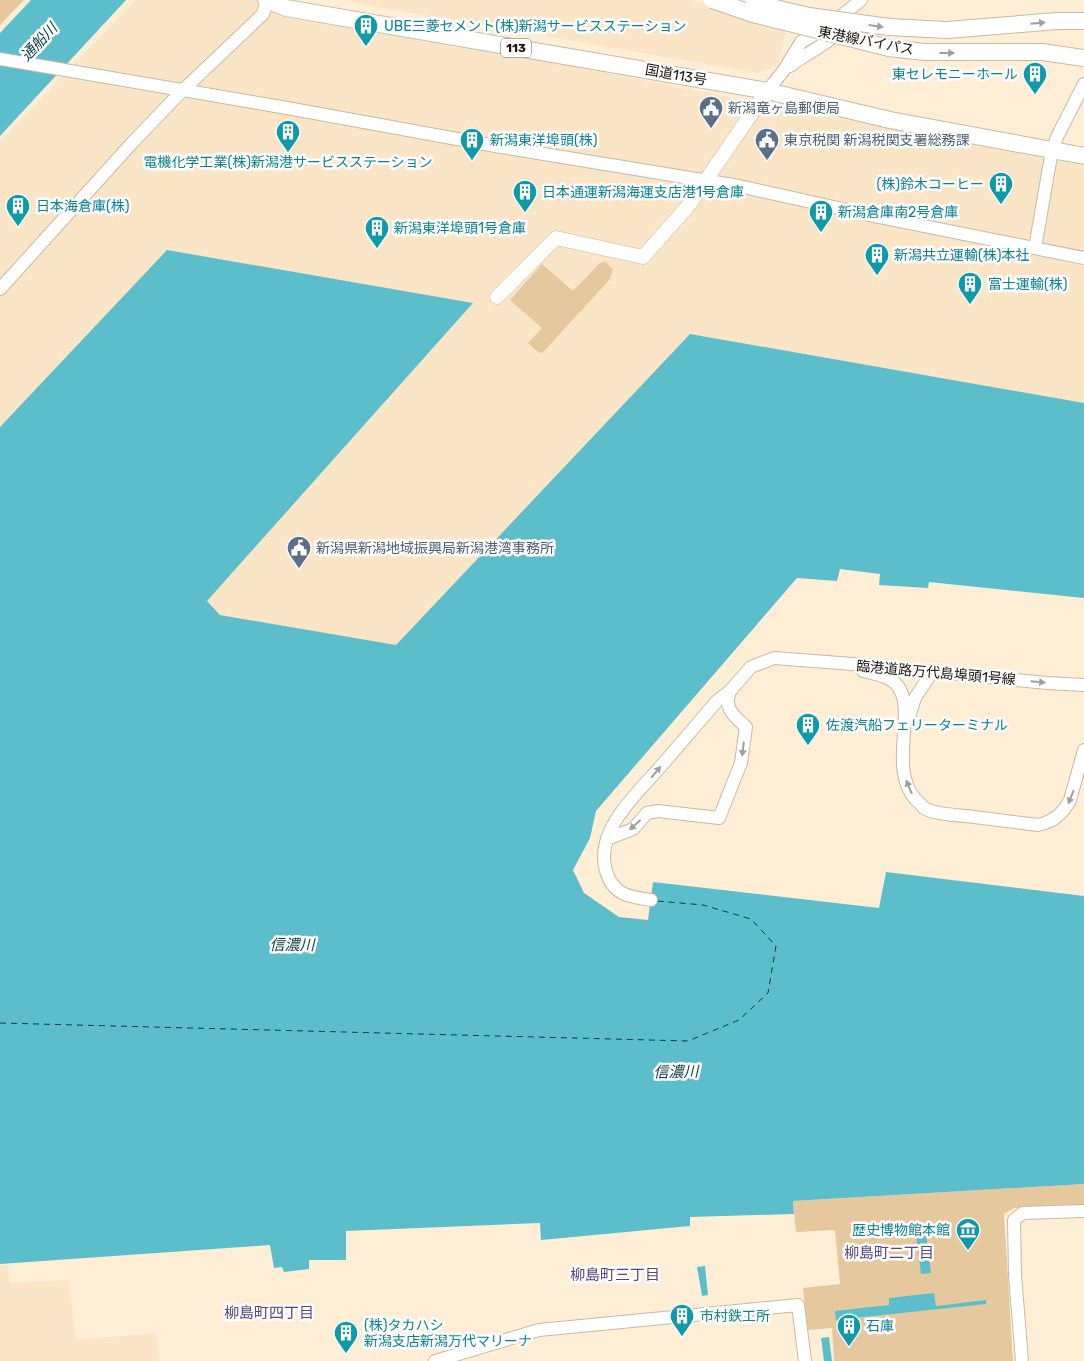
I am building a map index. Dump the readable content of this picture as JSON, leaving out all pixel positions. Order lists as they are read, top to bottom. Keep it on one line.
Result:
{"streets":{"highway":["東港線バイパス","113","国道113号"],"street":["臨港道路万代島埠頭1号線"]},"one_way":["東港線バイパス"],"districts":["柳島町二丁目","柳島町三丁目","柳島町四丁目"],"water":["通船川","信濃川"],"places":{"building":["UBE三菱セメント(株)新潟サービスステーション","東セレモニーホール","電機化学工業(株)新潟港サービスステーション","新潟東洋埠頭(株)","(株)鈴木コーヒー","日本通運新潟海運支店港1号倉庫","日本海倉庫(株)","新潟倉庫南2号倉庫","新潟東洋埠頭1号倉庫","新潟共立運輸(株)本社","富士運輸(株)","佐渡汽船フェリーターミナル","市村鉄工所","石庫","(株)タカハシ 新潟支店新潟万代マリーナ"],"public building":["新潟竜ヶ島郵便局","東京税関 新潟税関支署総務課","新潟県新潟地域振興局新潟港湾事務所"],"museum":["歴史博物館本館"]}}
